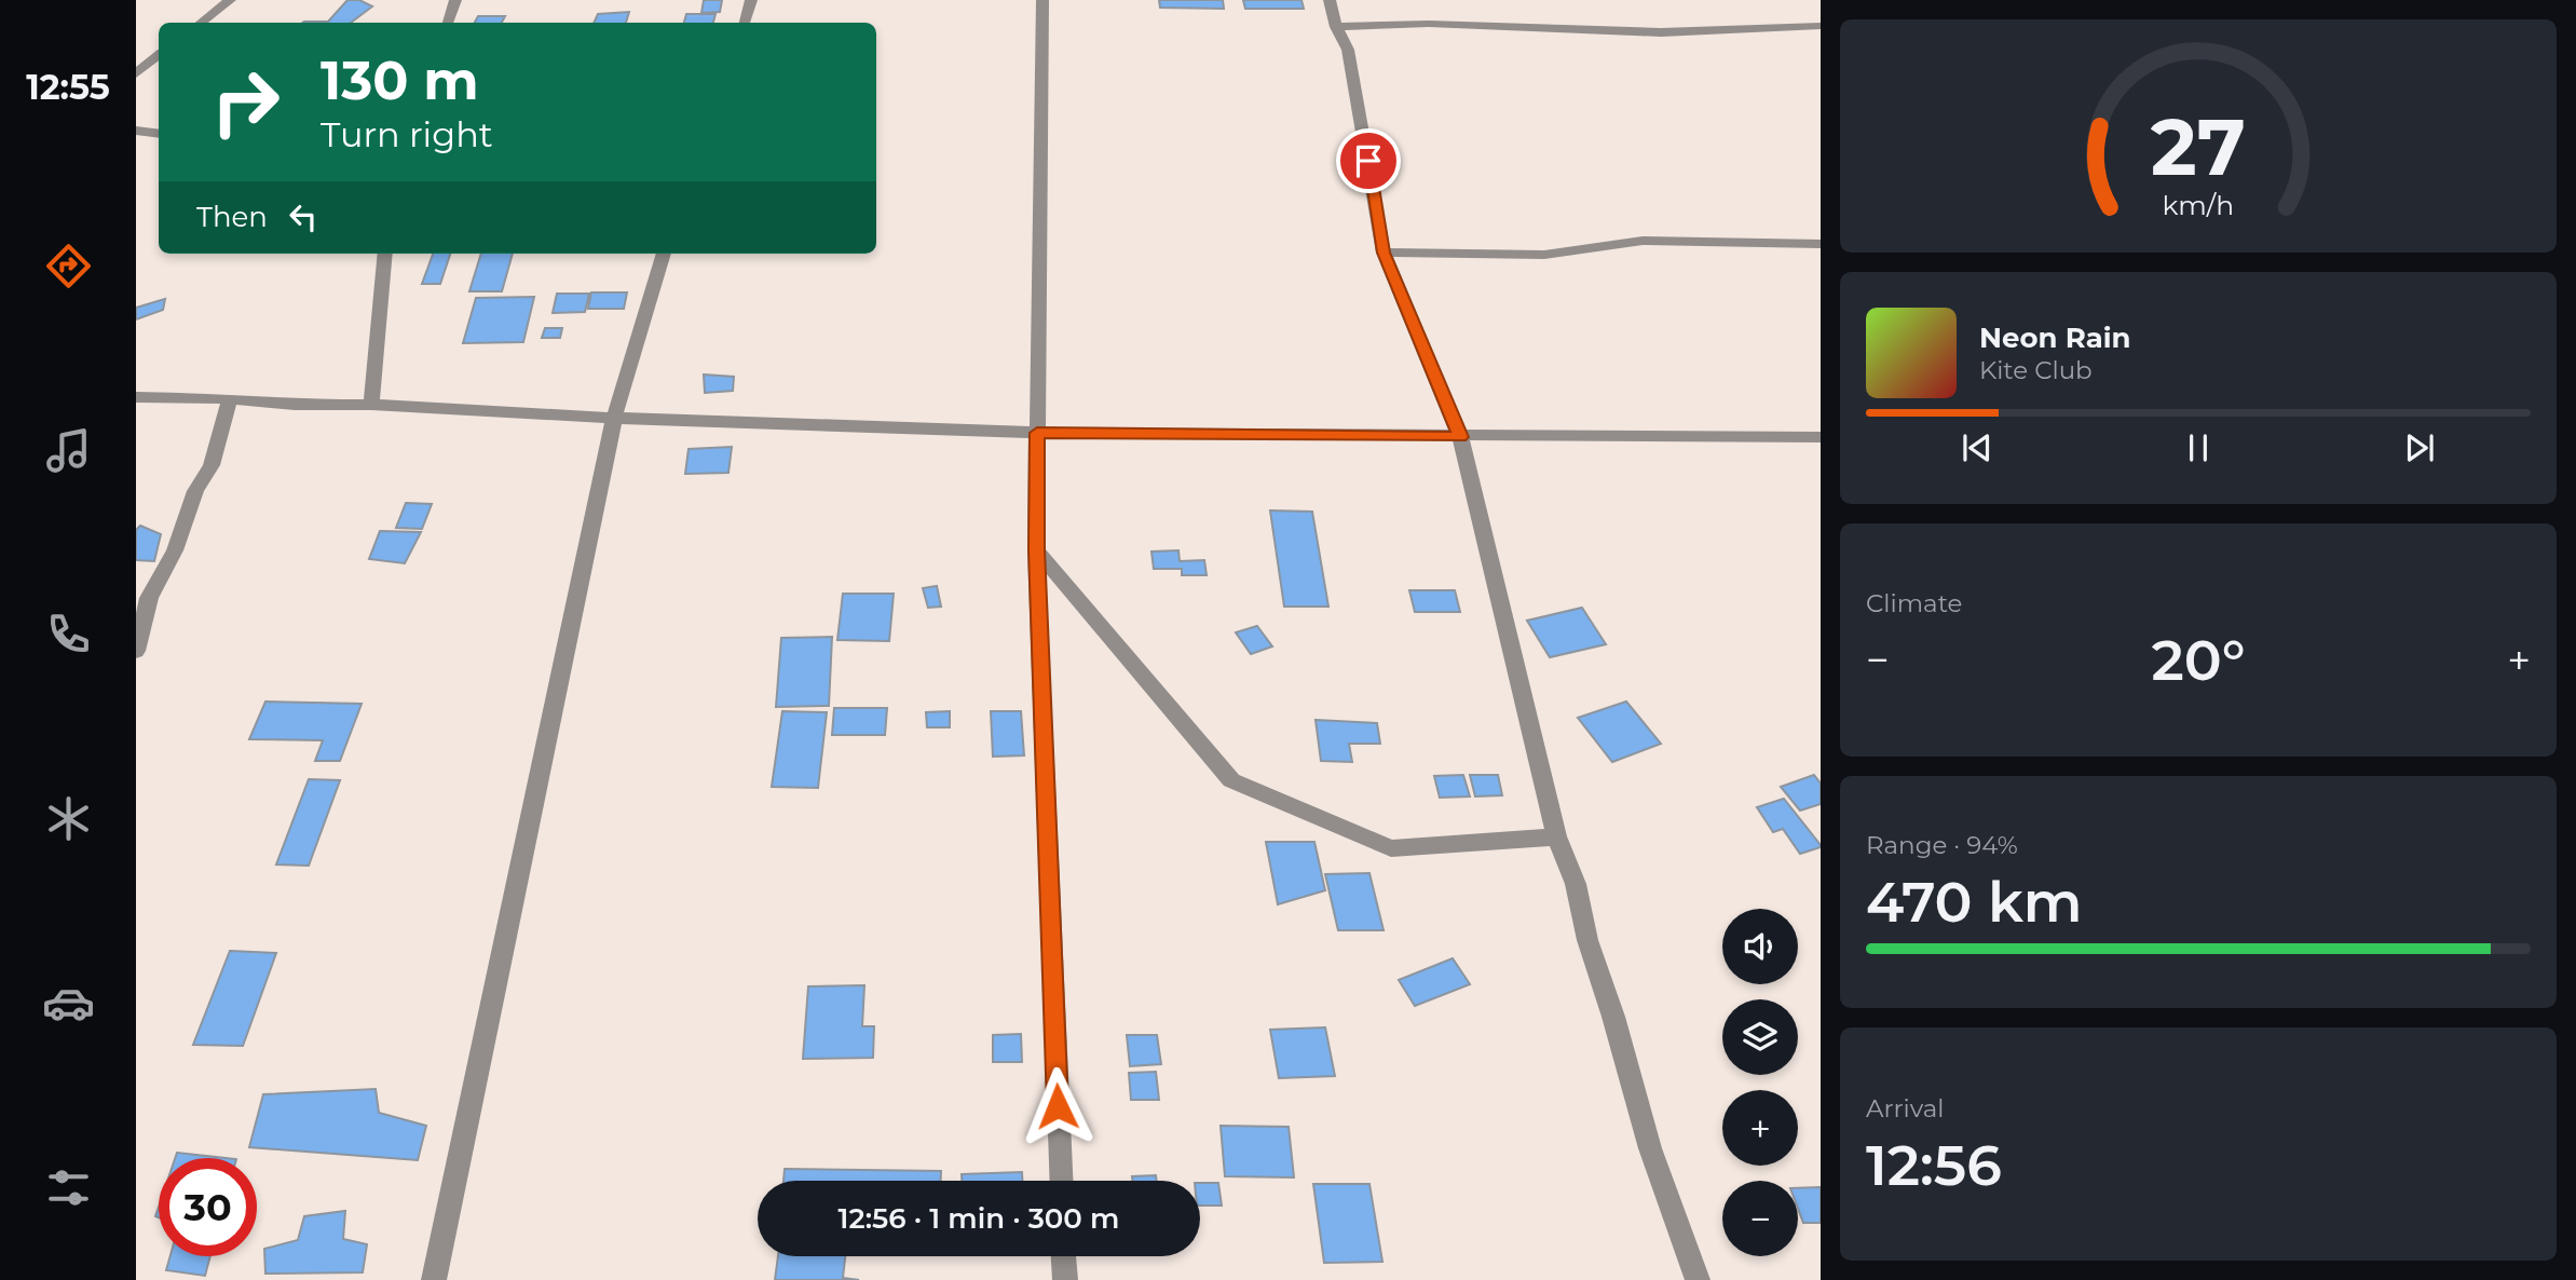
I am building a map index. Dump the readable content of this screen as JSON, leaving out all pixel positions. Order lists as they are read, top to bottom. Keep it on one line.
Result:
{"page":{"tabs":"12:55","turn":["130 m","Turn right"],"then":"Then","song":["Neon Rain","Kite Club"],"tile":["Climate",["Range · 94%","470 km"],["Arrival","12:56"]],"heat":["−","20°","+"],"map_buttons":["+","−"],"limit":"30","trip":"12:56 · 1 min · 300 m","gauge":["27","km/h"]}}
